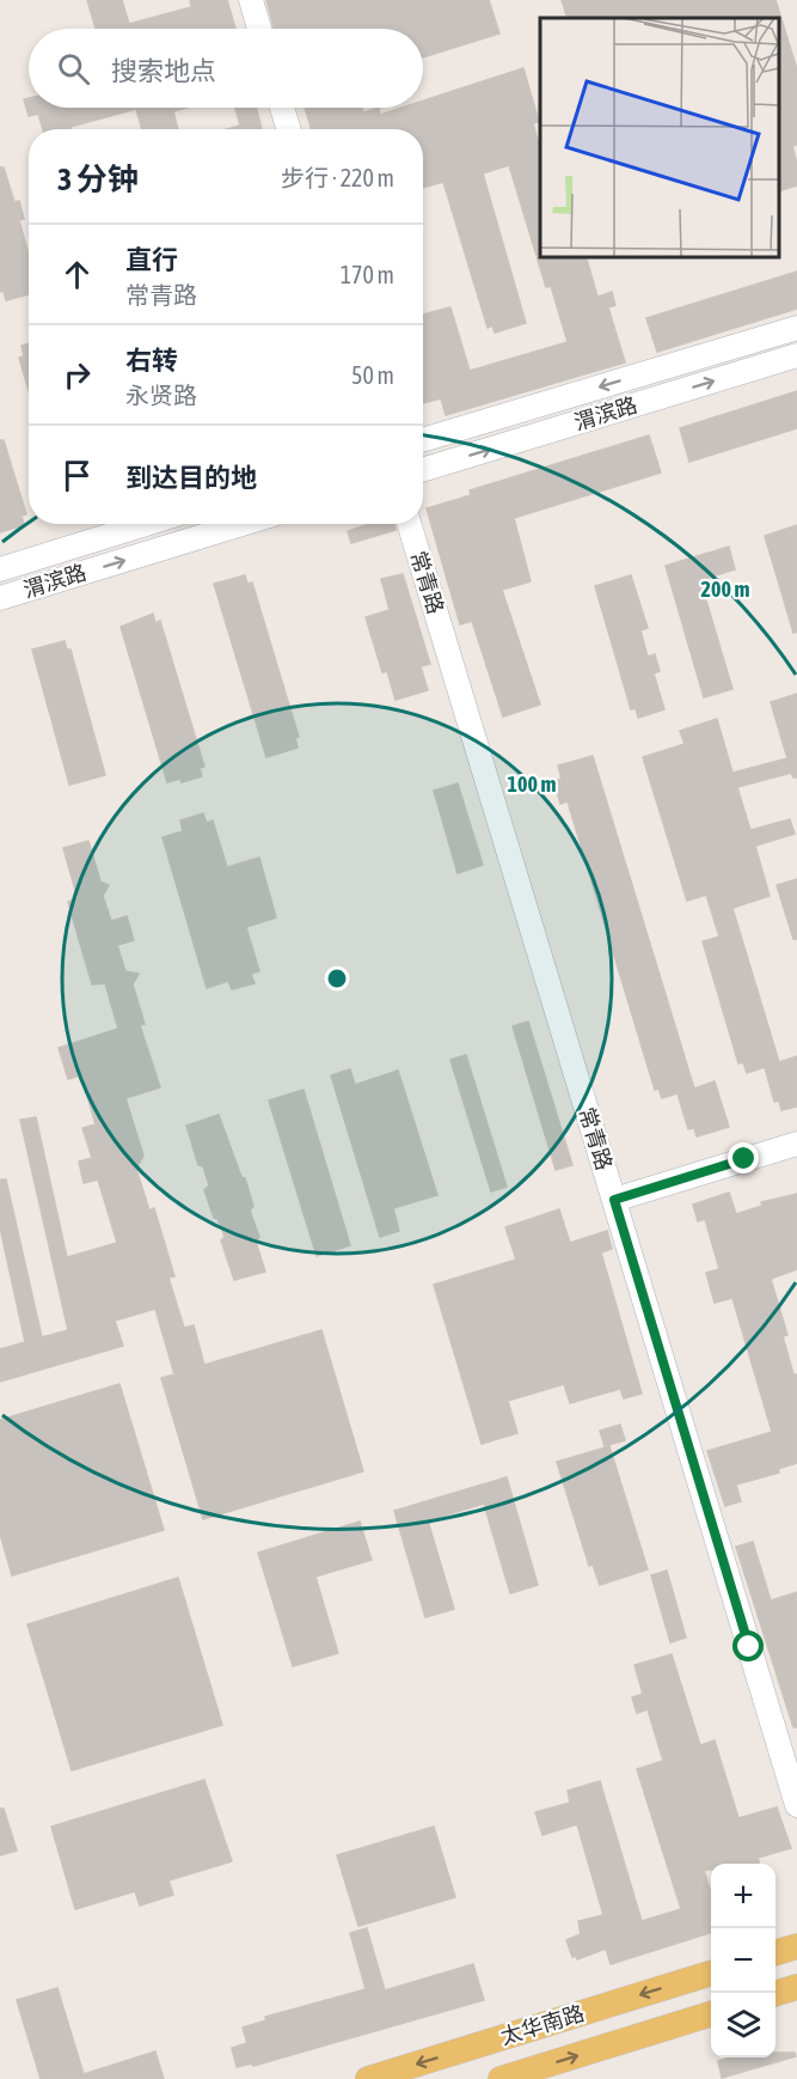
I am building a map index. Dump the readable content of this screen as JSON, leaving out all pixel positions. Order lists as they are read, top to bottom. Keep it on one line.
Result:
{"streets":{"main road":["太华南路"],"street":["渭滨路","常青路"]},"page":{"search":"搜索地点","heading":["3 分钟","步行 · 220 m"],"list":[["直行","常青路","170 m"],["右转","永贤路","50 m"],"到达目的地"],"map_buttons":["+","−"]},"rings":["200 m","100 m"]}
